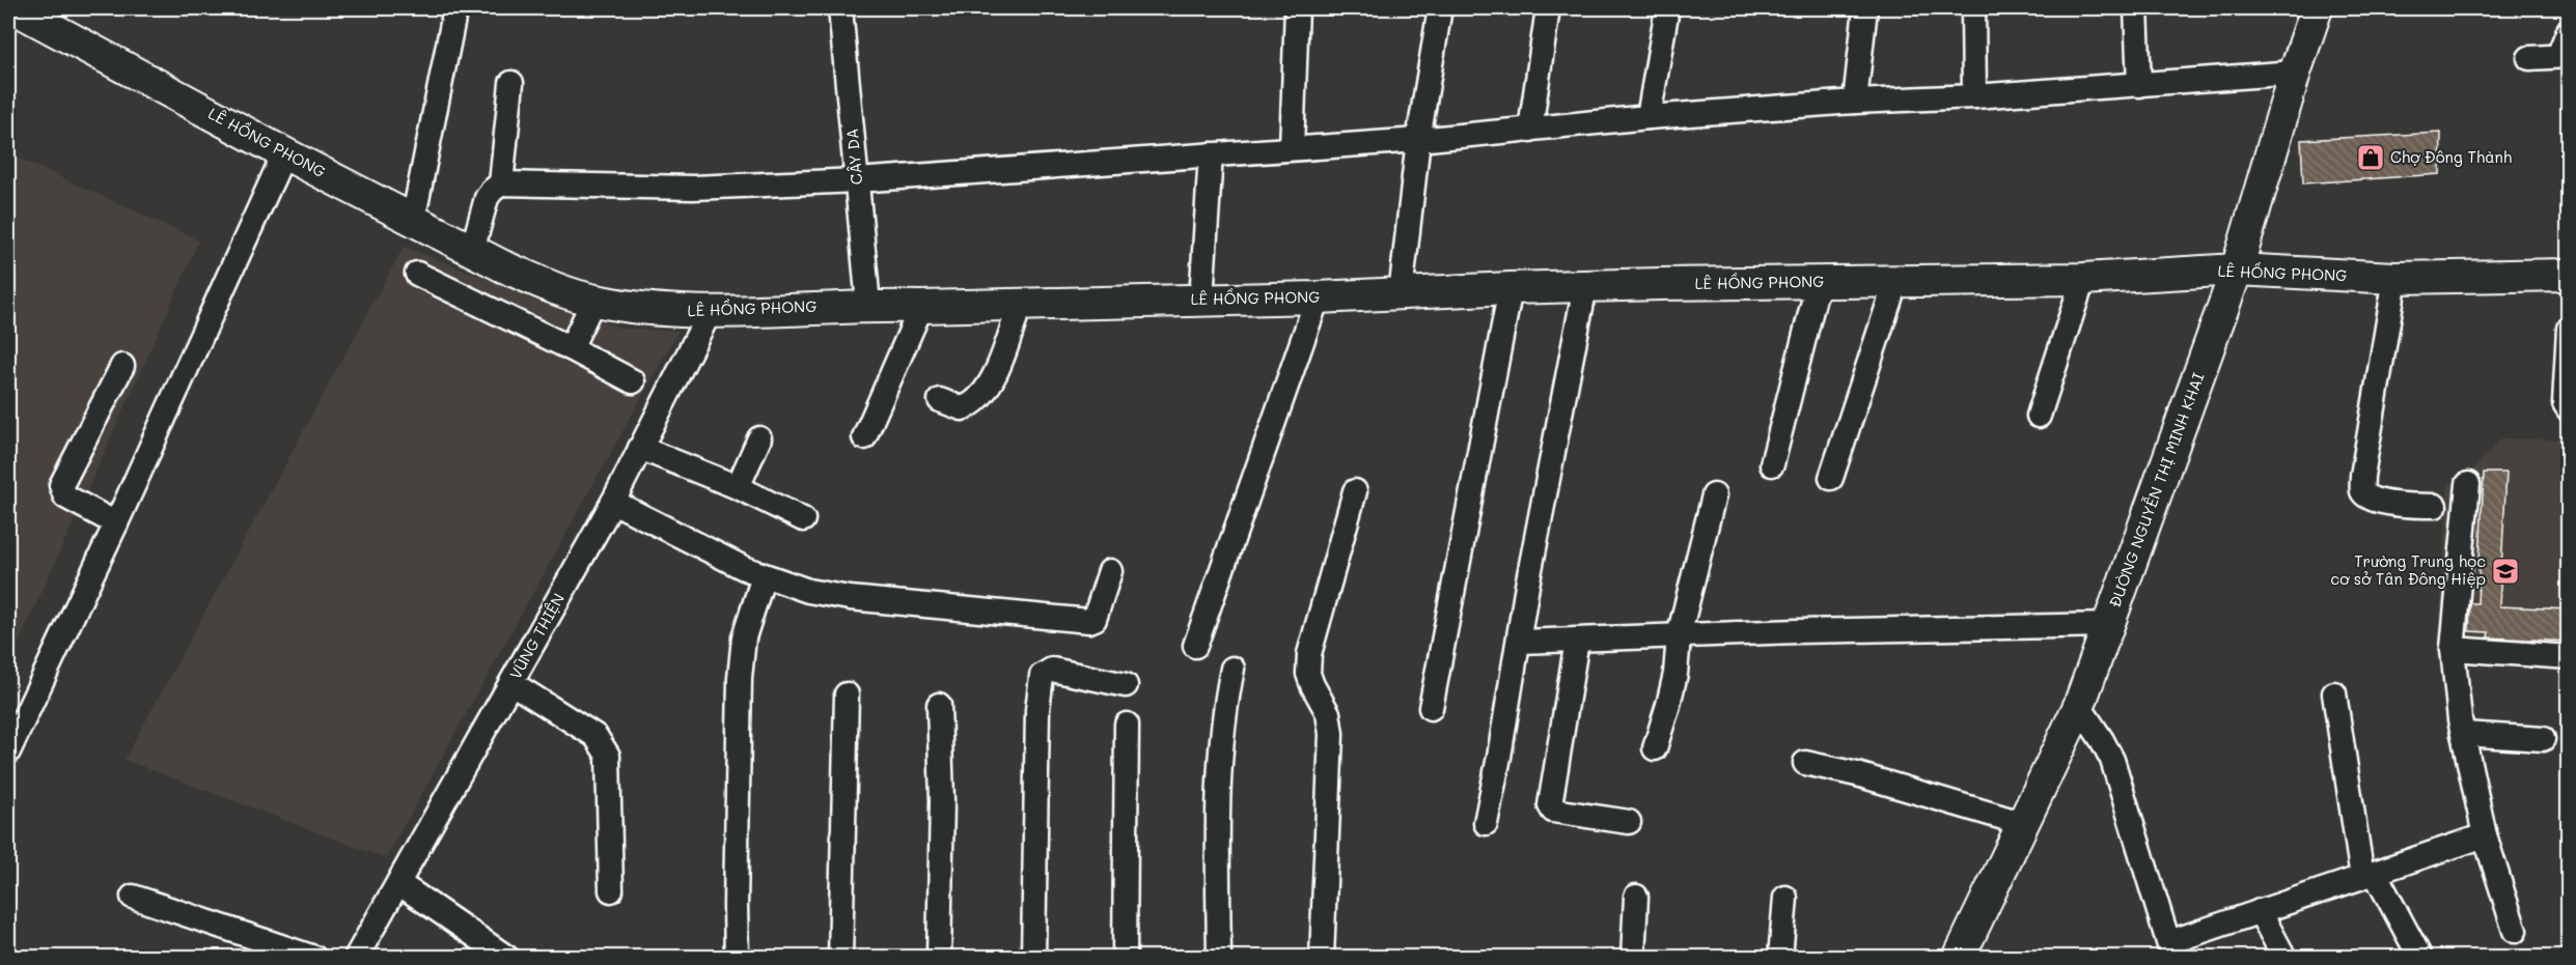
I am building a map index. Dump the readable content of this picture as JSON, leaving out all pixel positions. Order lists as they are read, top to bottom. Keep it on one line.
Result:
{"streets":{"main road":["LÊ HỒNG PHONG","ĐƯỜNG NGUYỄN THỊ MINH KHAI"],"street":["CÂY DA","VŨNG THIỆN"]},"crossings":[["LÊ HỒNG PHONG","CÂY DA"],["LÊ HỒNG PHONG","ĐƯỜNG NGUYỄN THỊ MINH KHAI"],["LÊ HỒNG PHONG","VŨNG THIỆN"]],"places":{"shop":["Chợ Đông Thành"],"school or university":["Trường Trung học cơ sở Tân Đông Hiệp"]}}
